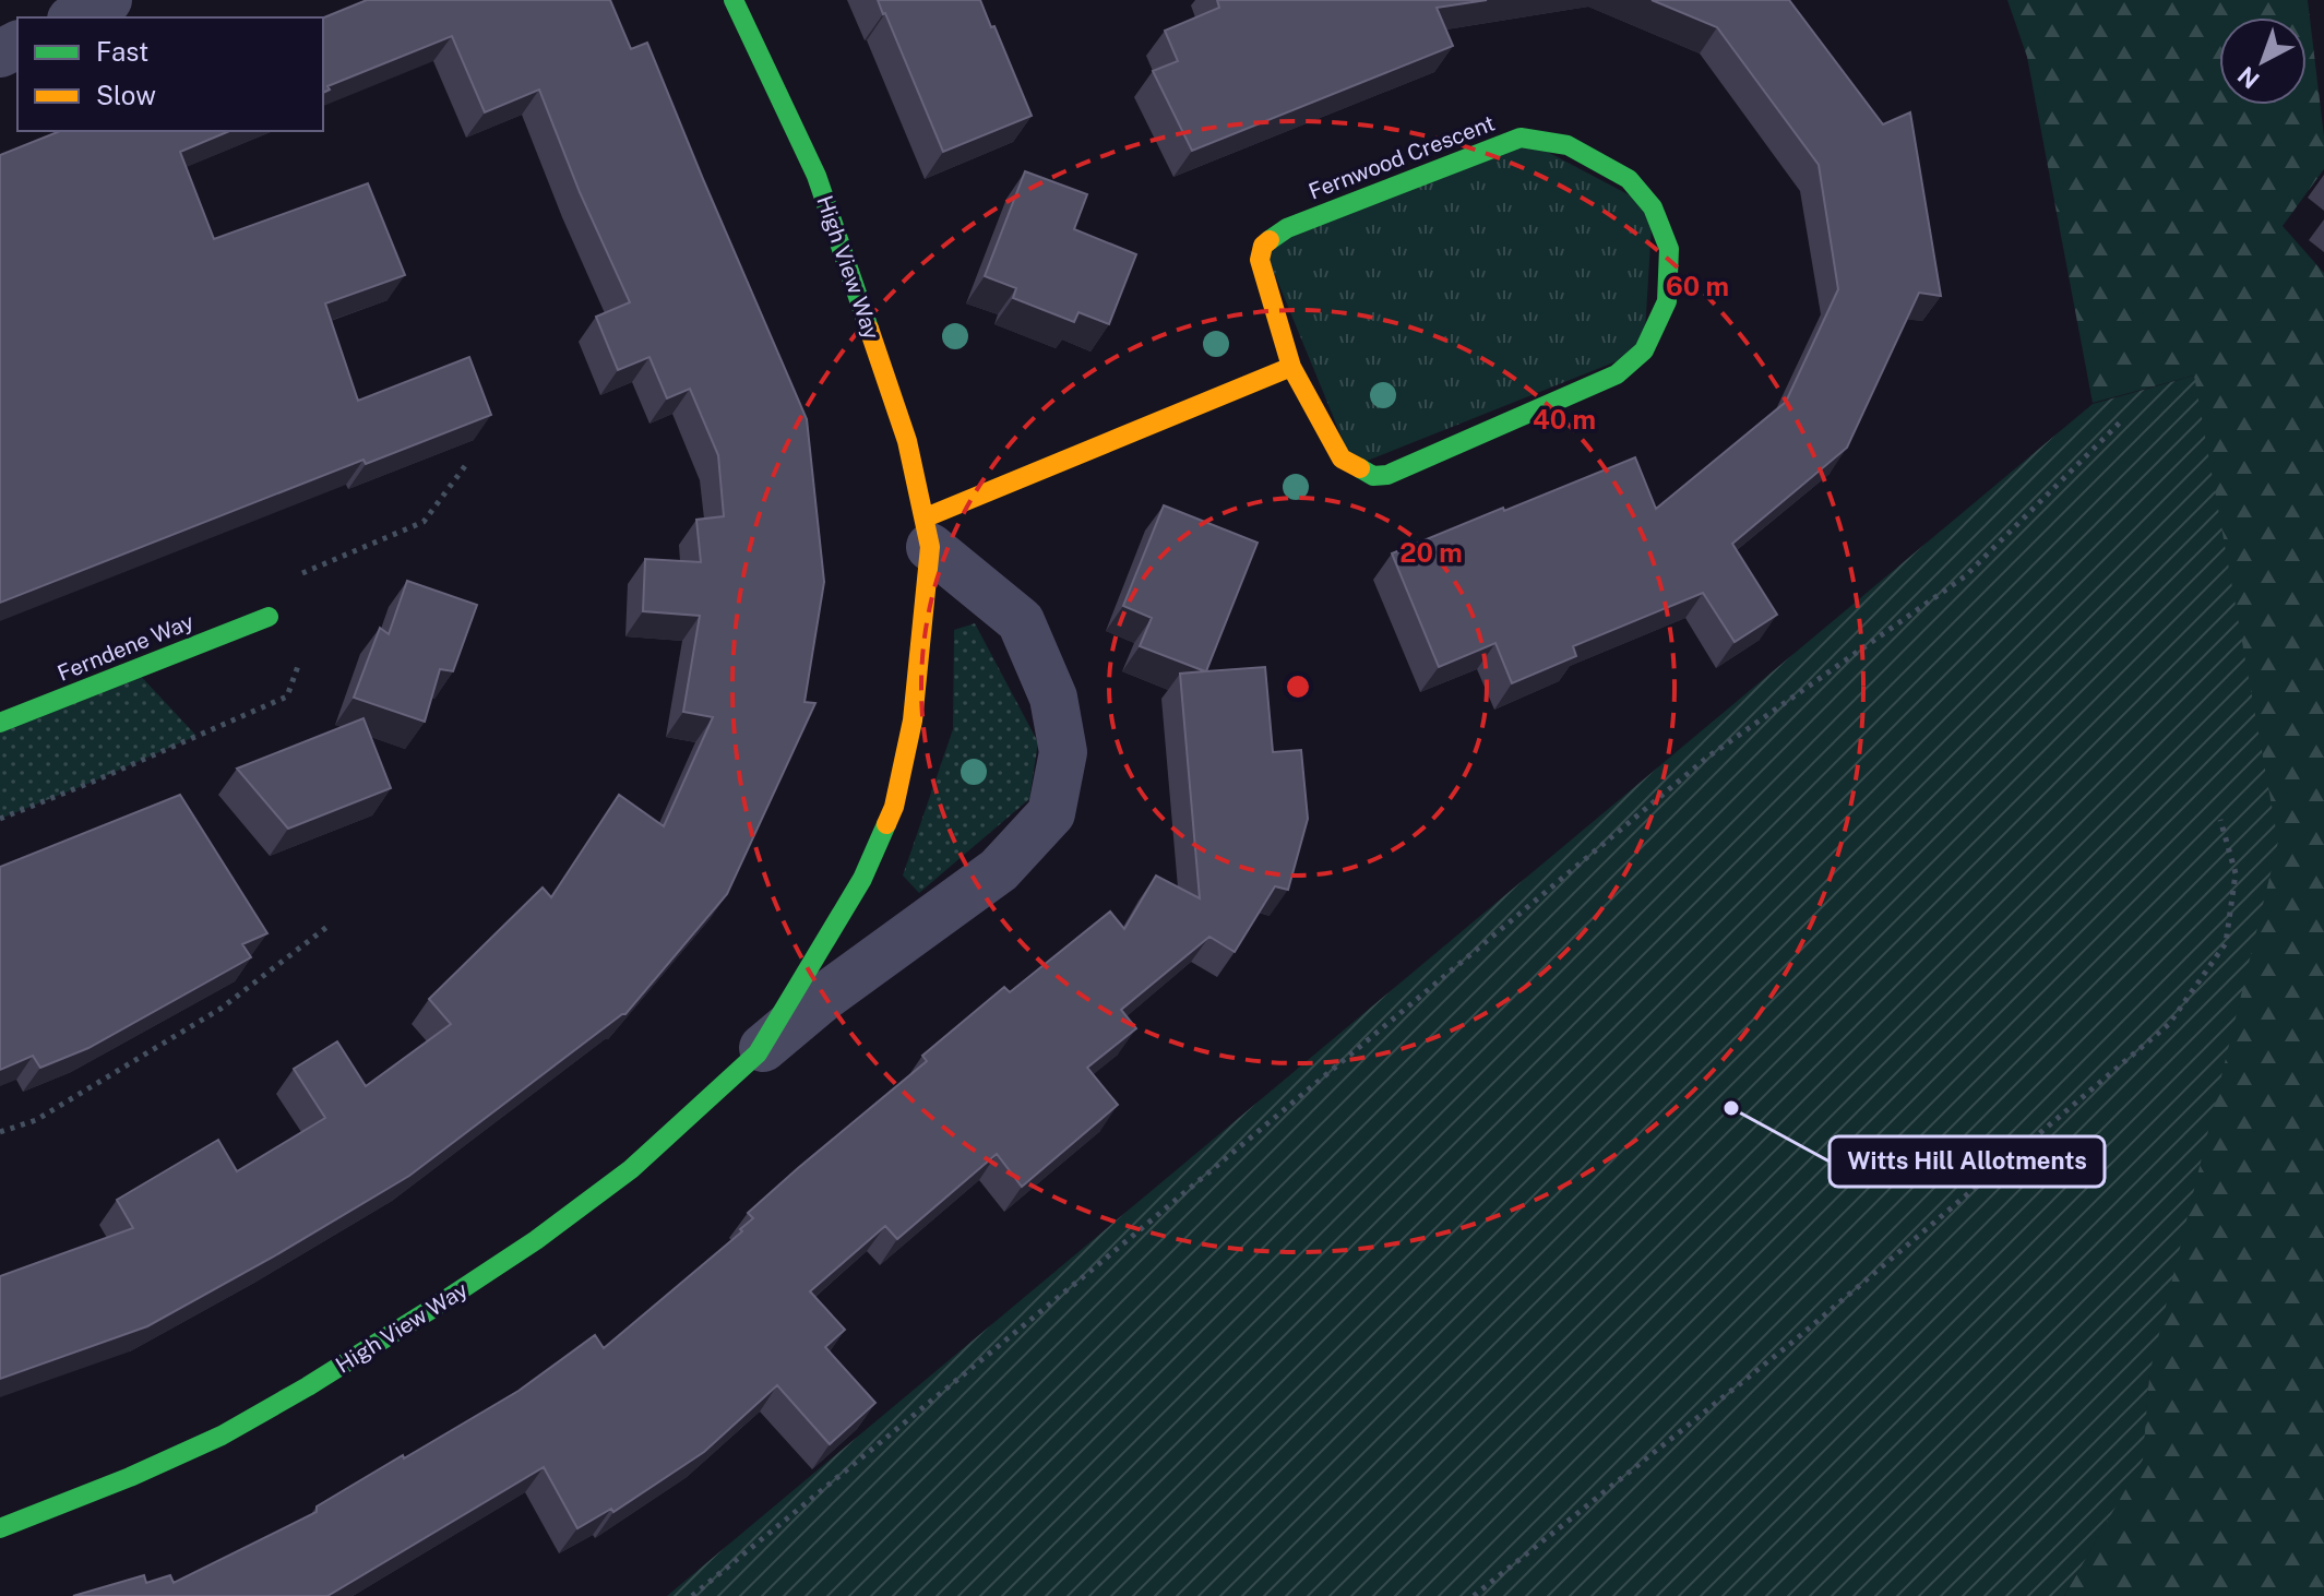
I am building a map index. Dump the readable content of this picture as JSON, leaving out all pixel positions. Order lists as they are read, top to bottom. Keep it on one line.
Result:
{"streets":{"street":["Fernwood Crescent","High View Way","Ferndene Way"]},"places":["Witts Hill Allotments"],"legend":["Fast","Slow"],"north":"bottom left","rings":["60 m","40 m","20 m"]}
